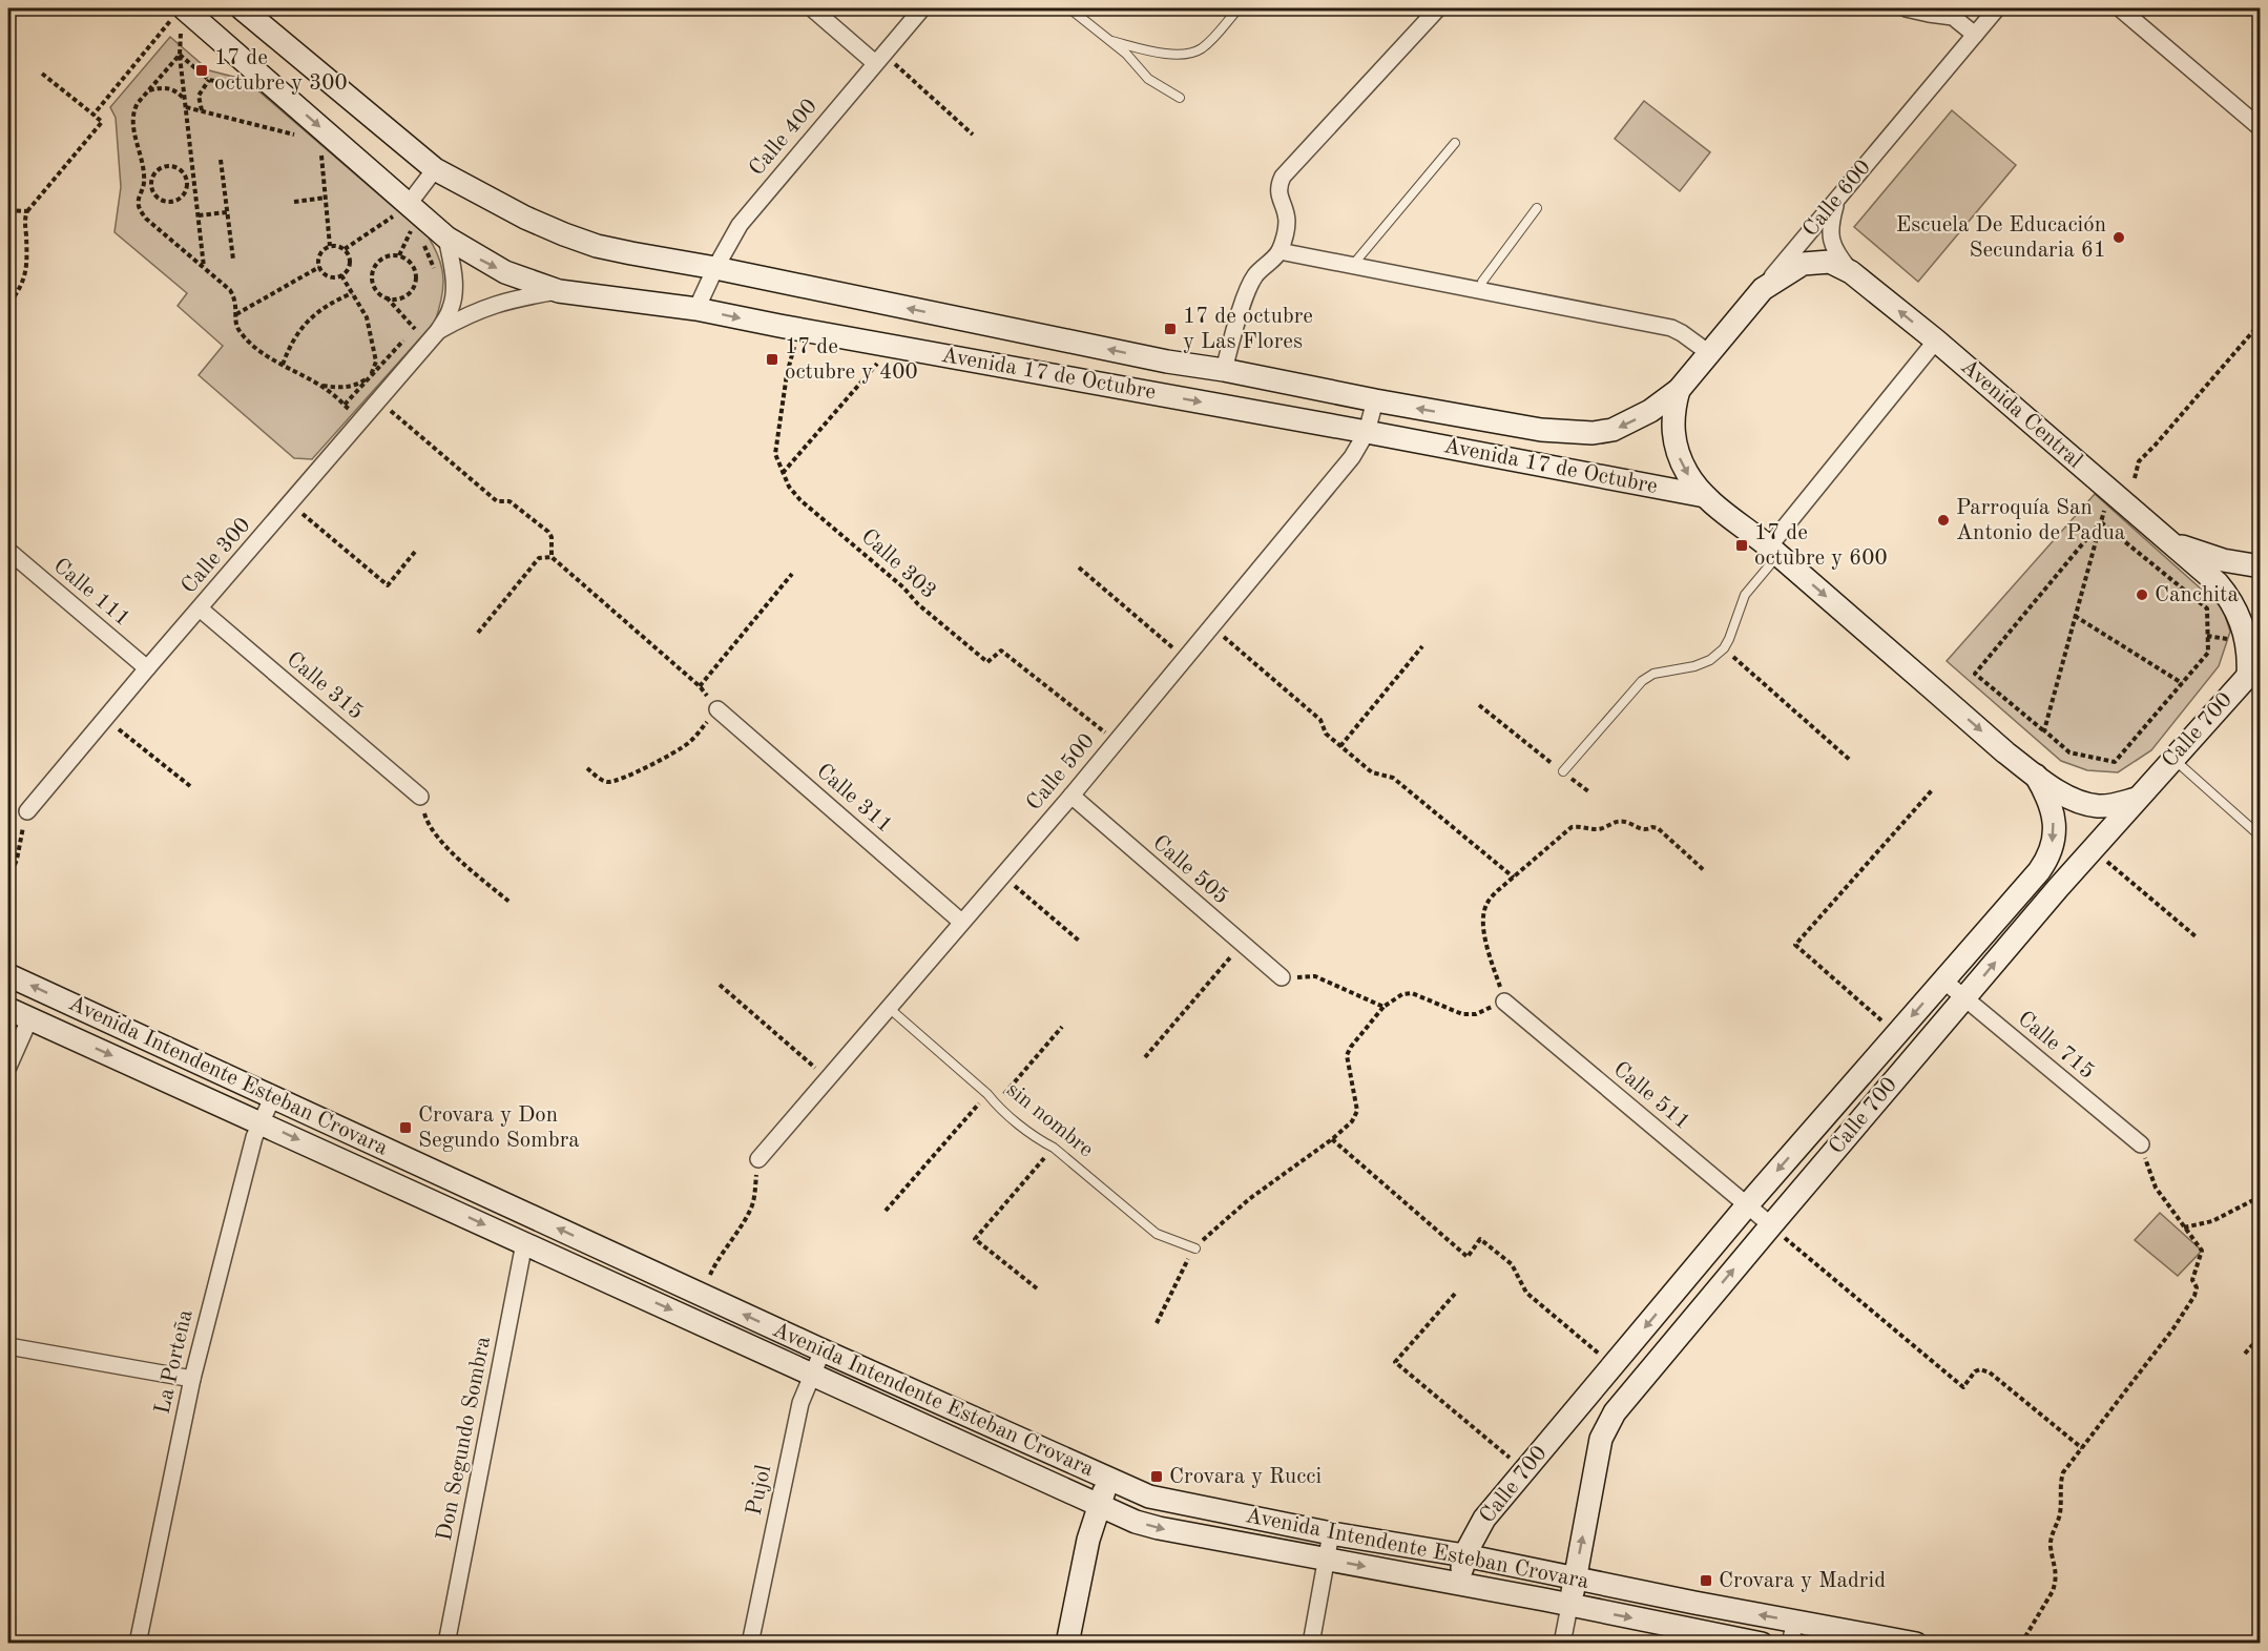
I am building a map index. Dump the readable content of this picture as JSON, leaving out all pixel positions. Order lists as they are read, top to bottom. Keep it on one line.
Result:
{"streets":{"main road":["Calle 600","Avenida 17 de Octubre","Avenida Central","Calle 700","Avenida Intendente Esteban Crovara"],"street":["Calle 400","Calle 300","Calle 111","Calle 315","Calle 500","Calle 311","Calle 505","Calle 715","Calle 511","La Porteña","Don Segundo Sombra","Pujol"],"lane":["sin nombre"],"path":["Calle 303"]},"crossings":[["Calle 400","Avenida 17 de Octubre"],["Calle 600","Avenida 17 de Octubre"],["Calle 600","Avenida Central"],["Avenida 17 de Octubre","Calle 303"],["Avenida 17 de Octubre","Calle 500"],["Avenida Central","Calle 700"],["Calle 300","Calle 111"],["Calle 300","Calle 315"],["Calle 303","Calle 500"],["Calle 700","Calle 715"],["Calle 700","Avenida Intendente Esteban Crovara"],["Calle 700","Calle 511"],["Calle 500","Calle 311"],["Calle 500","Calle 505"],["Calle 500","sin nombre"],["Avenida Intendente Esteban Crovara","La Porteña"],["Avenida Intendente Esteban Crovara","Don Segundo Sombra"],["Avenida Intendente Esteban Crovara","Pujol"]],"places":{"transit":["17 de octubre y 300","17 de octubre y Las Flores","17 de octubre y 400","17 de octubre y 600","Crovara y Don Segundo Sombra","Crovara y Rucci","Crovara y Madrid"],"other":["Escuela De Educación Secundaria 61","Parroquía San Antonio de Padua","Canchita"]}}
